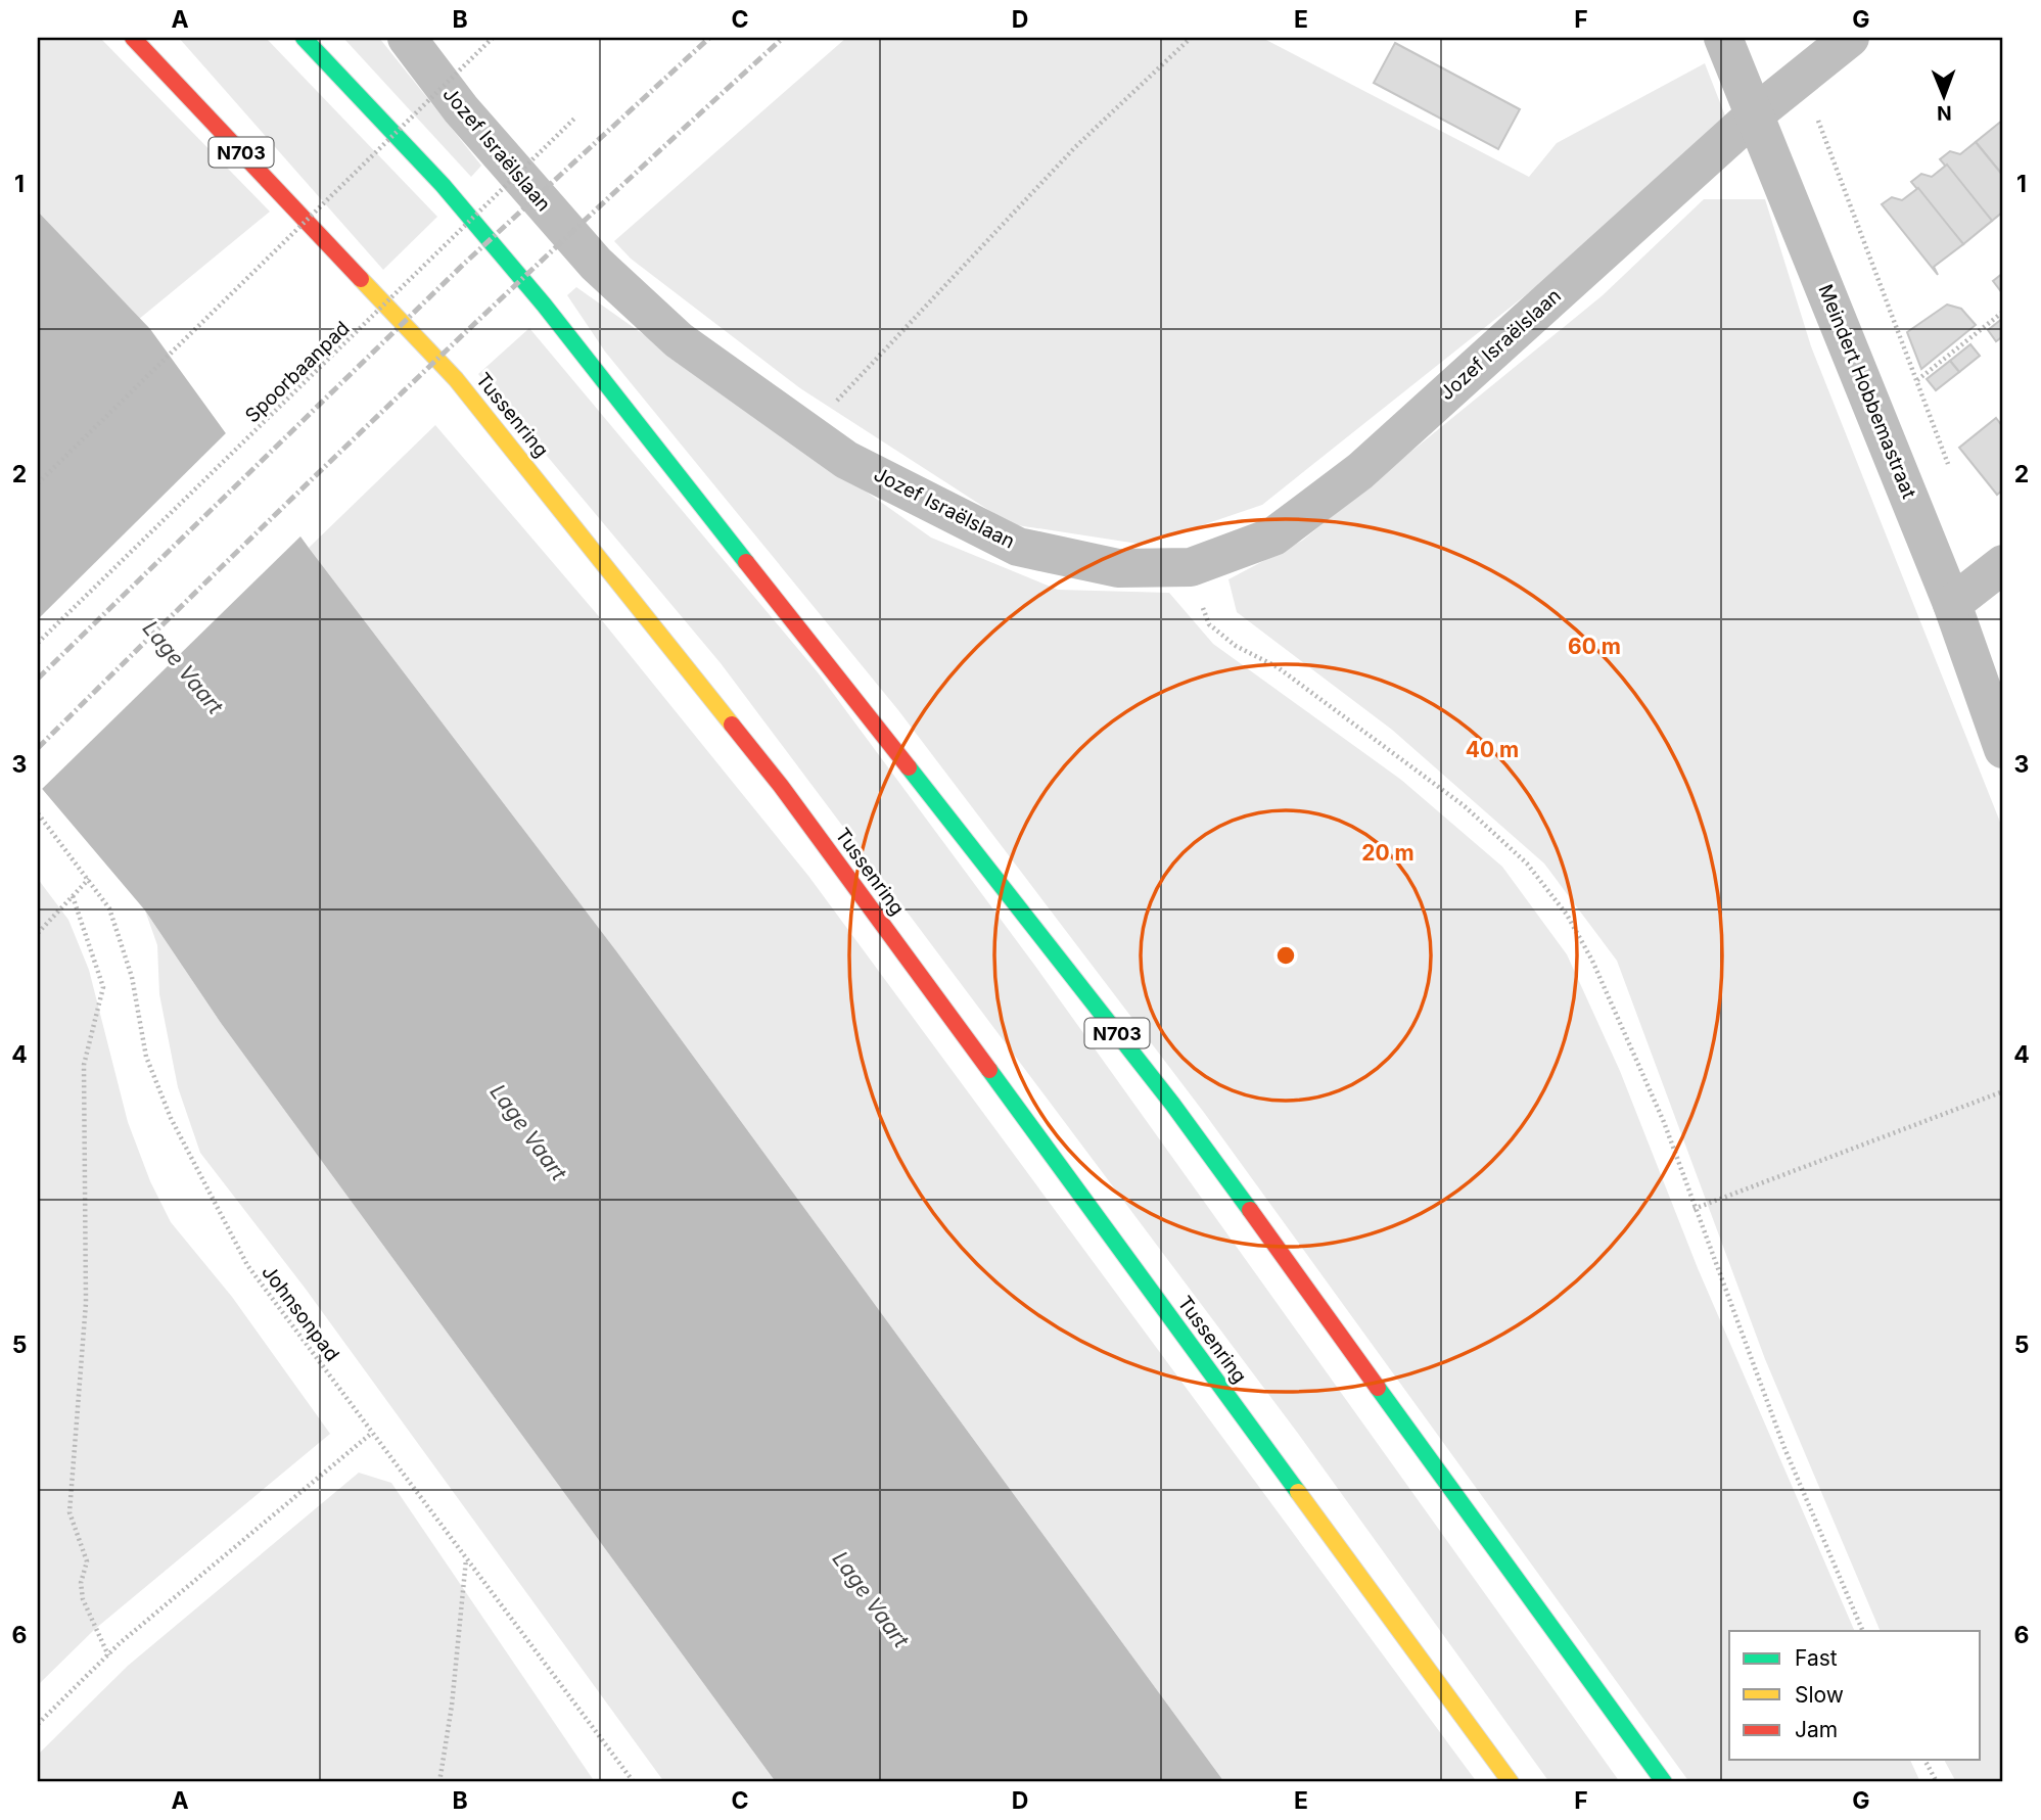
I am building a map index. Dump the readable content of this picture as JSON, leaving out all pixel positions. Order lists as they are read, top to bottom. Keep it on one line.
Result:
{"streets":{"highway":["N703","Tussenring"],"street":["Jozef Israëlslaan","Meindert Hobbemastraat"],"path":["Spoorbaanpad","Johnsonpad"]},"crossings":[["Jozef Israëlslaan","Meindert Hobbemastraat"]],"water":["Lage Vaart"],"legend":["Fast","Slow","Jam"],"north":"bottom","grid":{"columns":["A","B","C","D","E","F","G"],"rows":["1","2","3","4","5","6"]},"rings":["60 m","40 m","20 m"]}
